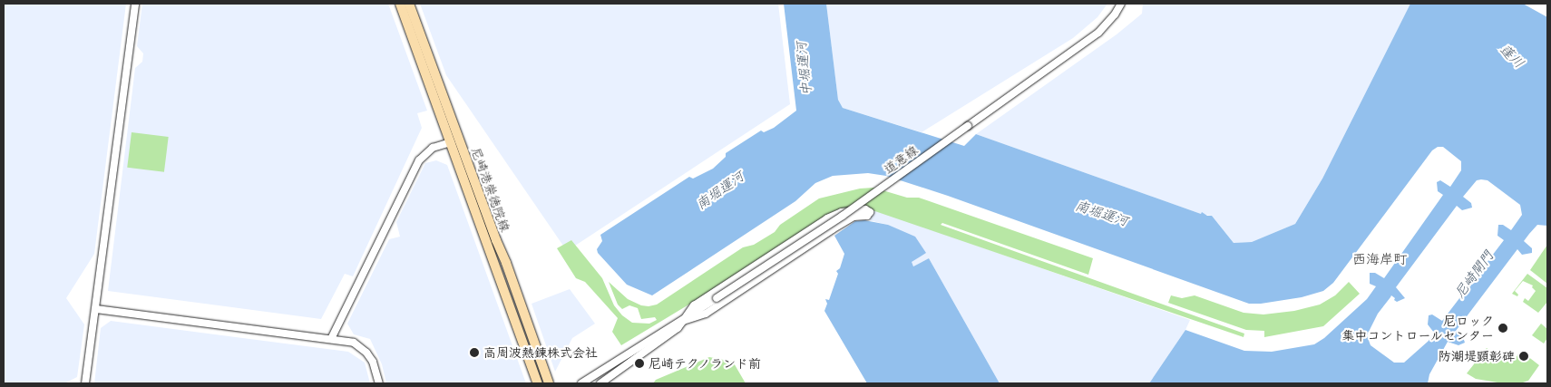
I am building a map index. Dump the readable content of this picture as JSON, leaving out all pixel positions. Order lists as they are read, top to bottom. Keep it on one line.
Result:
{"streets":{"main road":["尼崎港崇徳院線"],"street":["道意線"]},"districts":["西海岸町"],"water":["蓬川","中堀運河","南堀運河","尼崎閘門"],"places":["尼ロック 集中コントロールセンター","高周波熱錬株式会社","防潮堤顕彰碑","尼崎テクノランド前"]}
